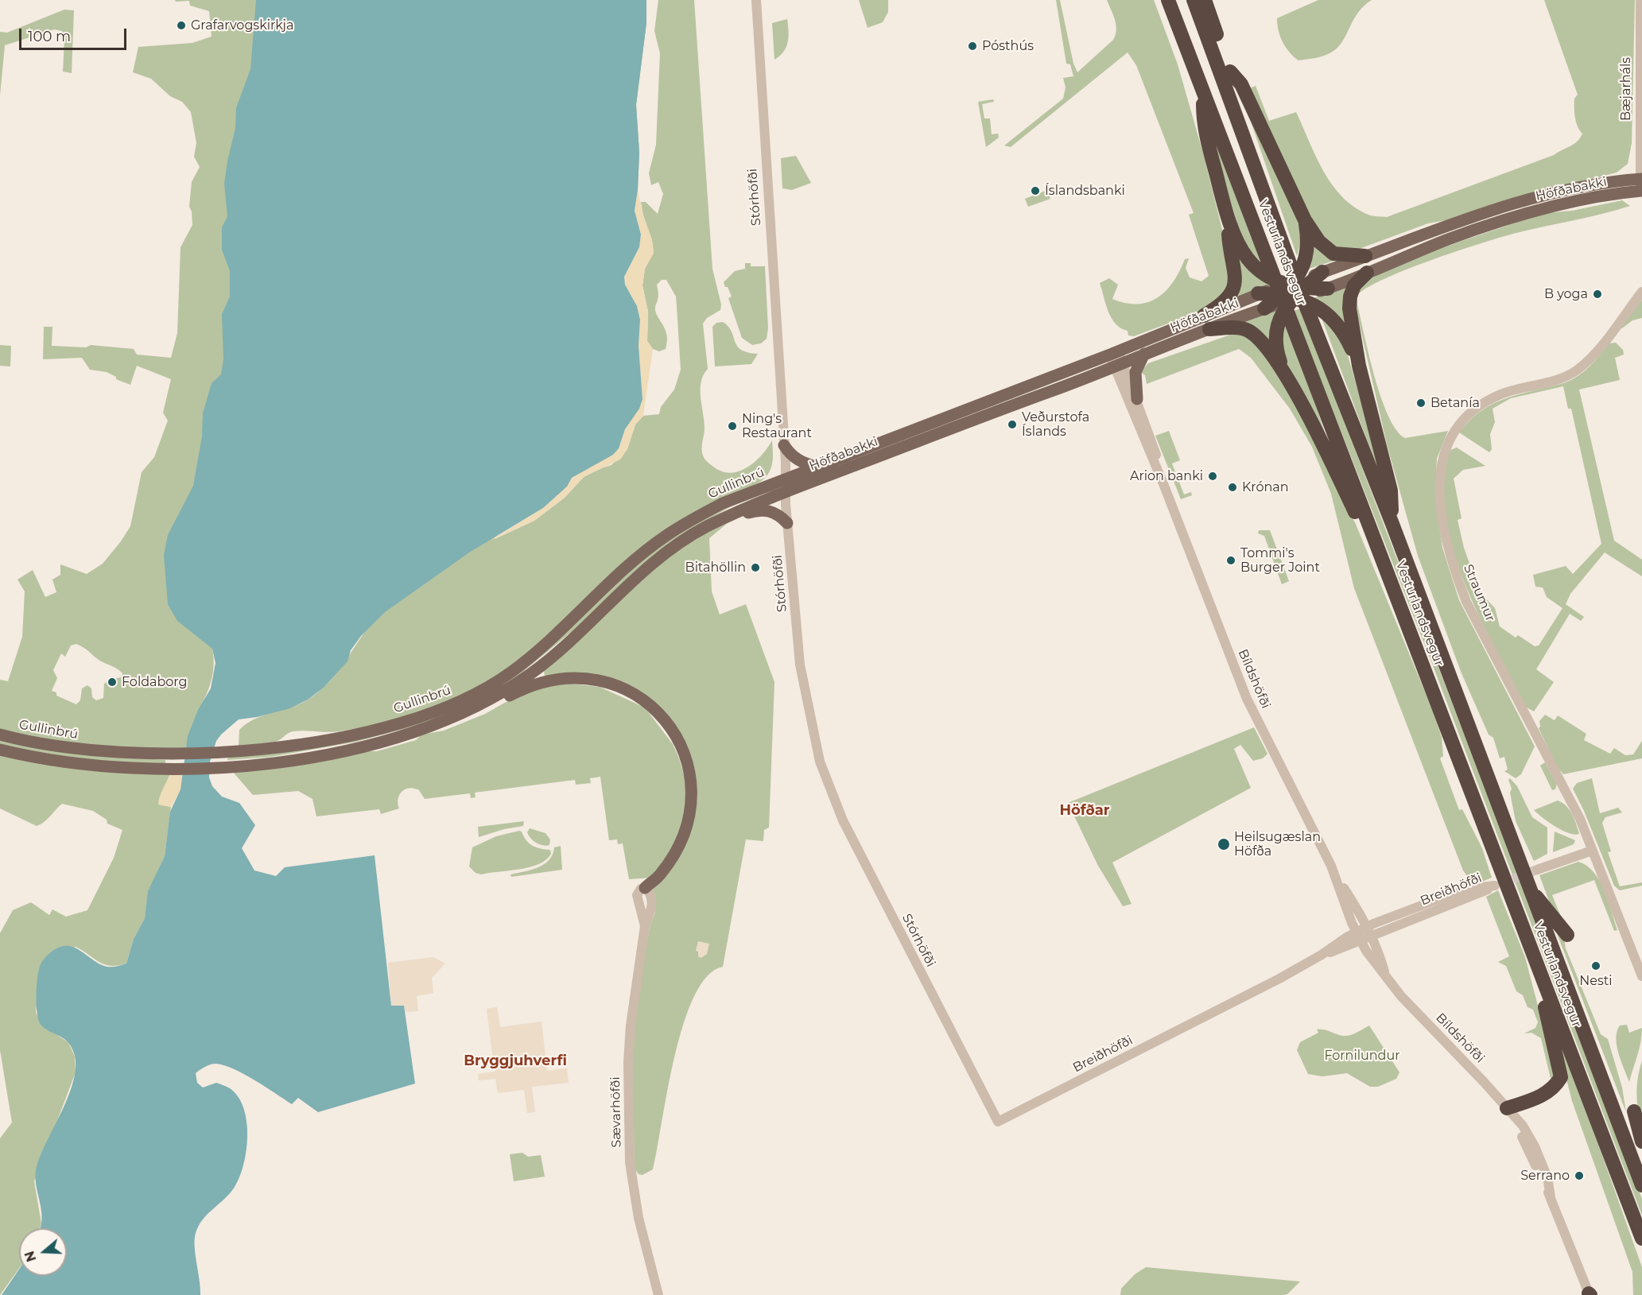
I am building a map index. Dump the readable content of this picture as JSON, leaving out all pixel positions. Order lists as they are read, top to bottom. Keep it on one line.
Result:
{"streets":{"highway":["Vesturlandsvegur"],"main road":["Höfðabakki","Gullinbrú"],"street":["Bæjarháls","Stórhöfði","Straumur","Bíldshöfði","Breiðhöfði","Sævarhöfði"]},"crossings":[["Bæjarháls","Höfðabakki"],["Höfðabakki","Stórhöfði"],["Höfðabakki","Gullinbrú"],["Höfðabakki","Bíldshöfði"],["Stórhöfði","Gullinbrú"],["Stórhöfði","Breiðhöfði"],["Bíldshöfði","Breiðhöfði"]],"districts":["Höfðar","Bryggjuhverfi"],"parks":["Fornilundur"],"places":["Grafarvogskirkja","Pósthús","Íslandsbanki","B yoga","Betanía","Veðurstofa Íslands","Ning's Restaurant","Arion banki","Krónan","Tommi's Burger Joint","Bitahöllin","Foldaborg","Heilsugæslan Höfða","Nesti","Serrano"],"scale_bar":"100 m","north":"left"}
